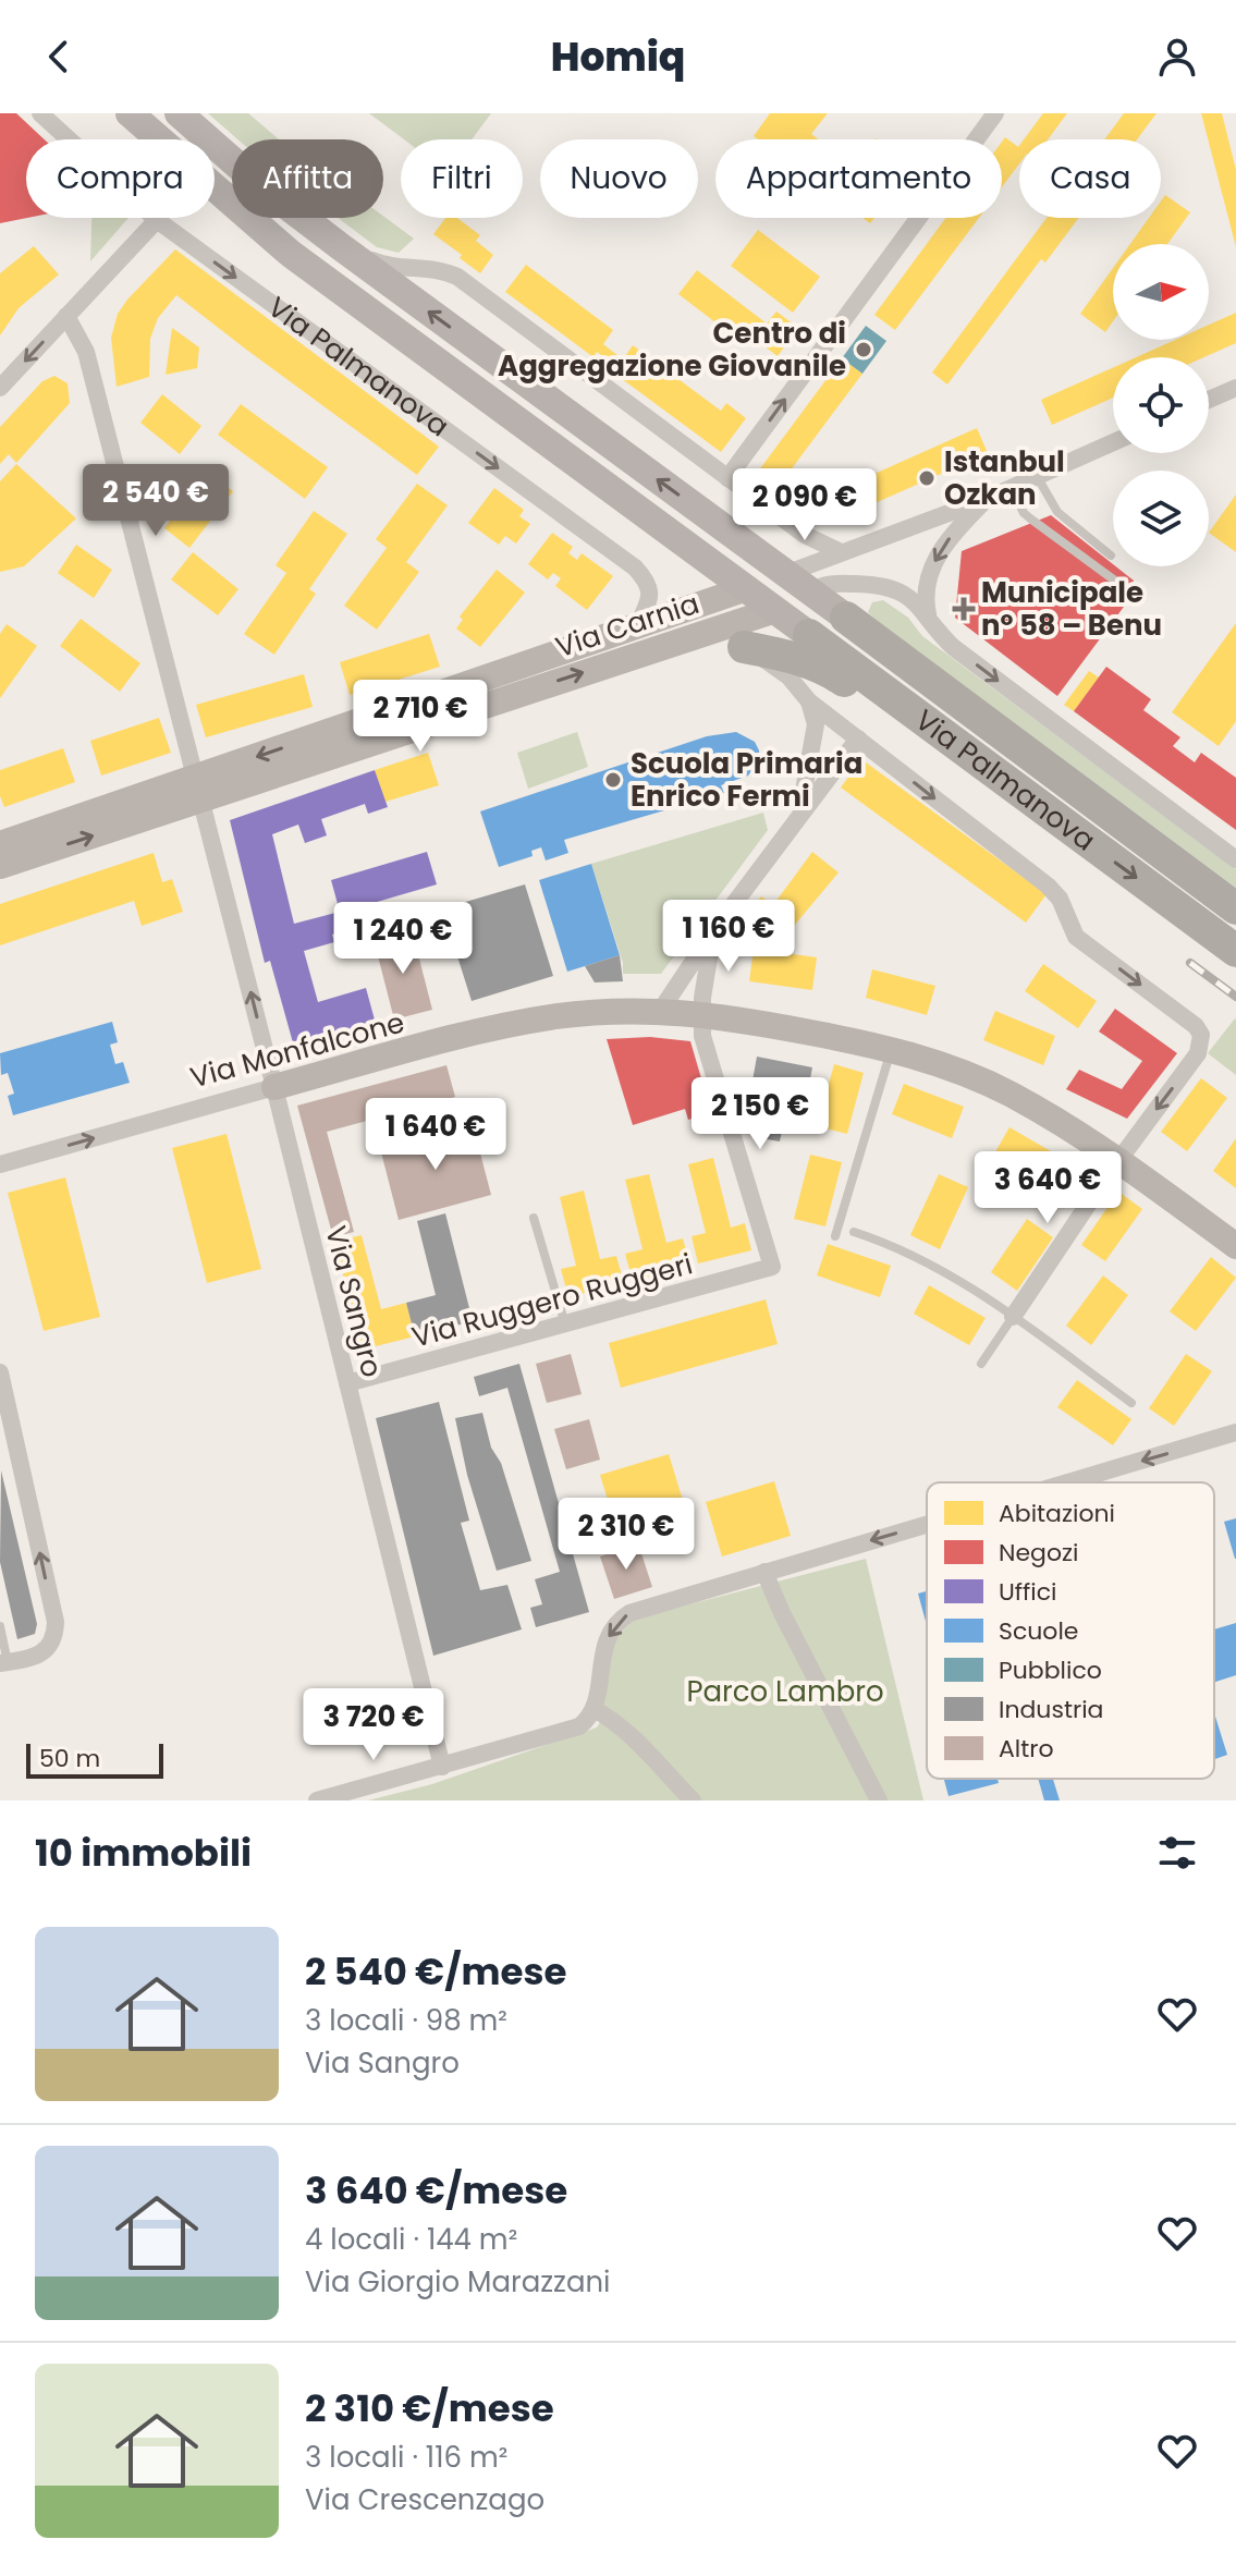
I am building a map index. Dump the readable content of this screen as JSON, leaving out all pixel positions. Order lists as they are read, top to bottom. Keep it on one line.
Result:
{"streets":{"highway":["Via Palmanova"],"street":["Via Carnia","Via Monfalcone","Via Ruggero Ruggeri","Via Sangro"]},"crossings":[["Via Palmanova","Via Carnia"],["Via Palmanova","Via Monfalcone"],["Via Carnia","Via Sangro"],["Via Monfalcone","Via Ruggero Ruggeri"],["Via Monfalcone","Via Sangro"],["Via Ruggero Ruggeri","Via Sangro"]],"parks":["Parco Lambro"],"places":{"other":["Centro di Aggregazione Giovanile","Istanbul Ozkan","Scuola Primaria Enrico Fermi"],"health":["Municipale nº 58 – Benu"]},"legend":["Abitazioni","Negozi","Uffici","Scuole","Pubblico","Industria","Altro"],"scale_bar":"50 m","north":"right","page":{"header":"Homiq","chip":["Compra","Affitta","Filtri","Nuovo","Appartamento","Casa"],"price":["2 540 €","2 090 €","2 710 €","1 160 €","1 240 €","2 150 €","1 640 €","3 640 €","2 310 €","3 720 €"],"scale":"50 m","heading":"10 immobili","list":[{"name":"2 540 €/mese","note":"3 locali · 98 m² · Via Sangro"},{"name":"3 640 €/mese","note":"4 locali · 144 m² · Via Giorgio Marazzani"},{"name":"2 310 €/mese","note":"3 locali · 116 m² · Via Crescenzago"}]}}
